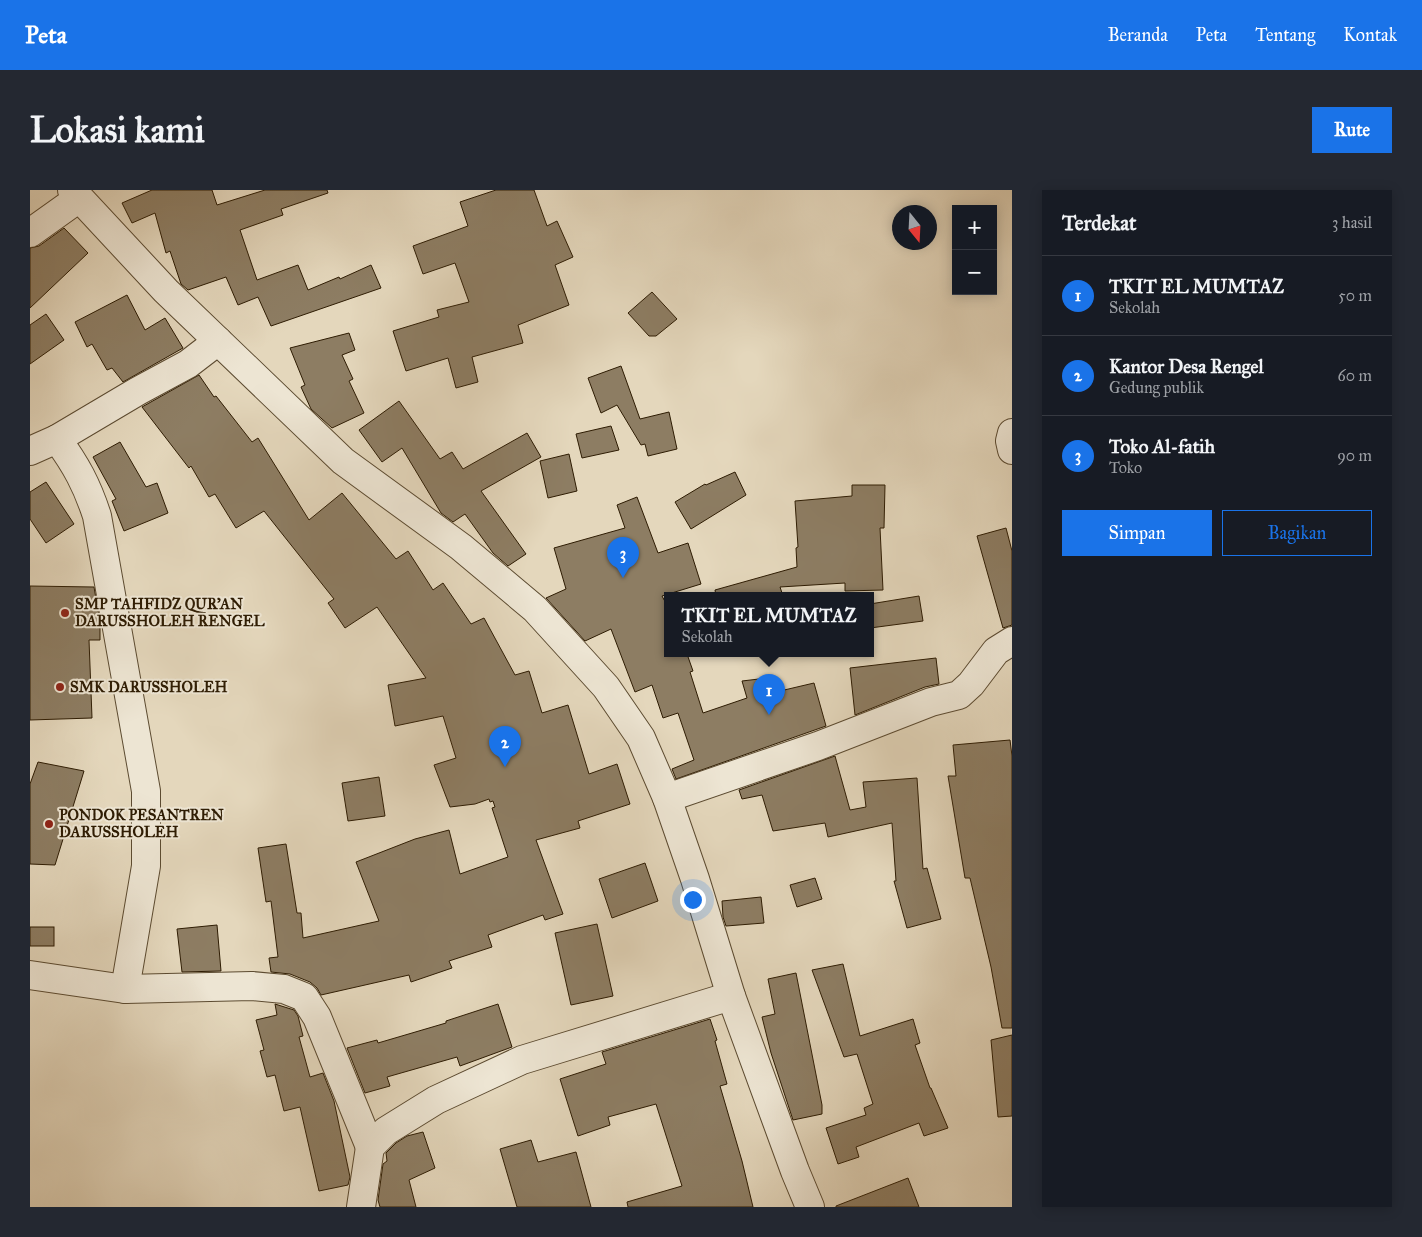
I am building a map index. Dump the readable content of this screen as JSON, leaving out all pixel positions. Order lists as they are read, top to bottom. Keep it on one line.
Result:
{"places":["SMP TAHFIDZ QUR'AN DARUSSHOLEH RENGEL","SMK DARUSSHOLEH","PONDOK PESANTREN DARUSSHOLEH"],"north":"bottom","page":{"header":"Peta","nav":["Beranda","Peta","Tentang","Kontak"],"buttons":["Rute",["Simpan","Bagikan"]],"title":"Lokasi kami","heading":["Terdekat","3 hasil"],"map_buttons":["+","−"],"list":[{"mark":"1","name":"TKIT EL MUMTAZ","note":"Sekolah","value":"50 m"},{"mark":"2","name":"Kantor Desa Rengel","note":"Gedung publik","value":"60 m"},{"mark":"3","name":"Toko Al-fatih","note":"Toko","value":"90 m"}],"pins":["3","1","2"],"popup":["TKIT EL MUMTAZ","Sekolah"]}}
